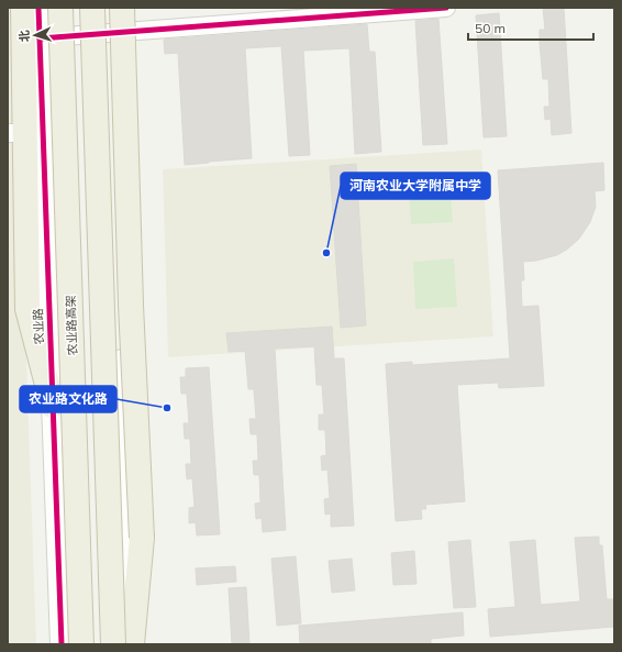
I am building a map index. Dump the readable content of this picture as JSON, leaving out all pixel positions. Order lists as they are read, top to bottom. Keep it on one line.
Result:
{"streets":{"highway":["农业路高架"],"street":["农业路"]},"places":["河南农业大学附属中学","农业路文化路"],"scale_bar":"50 m","north":"left"}
